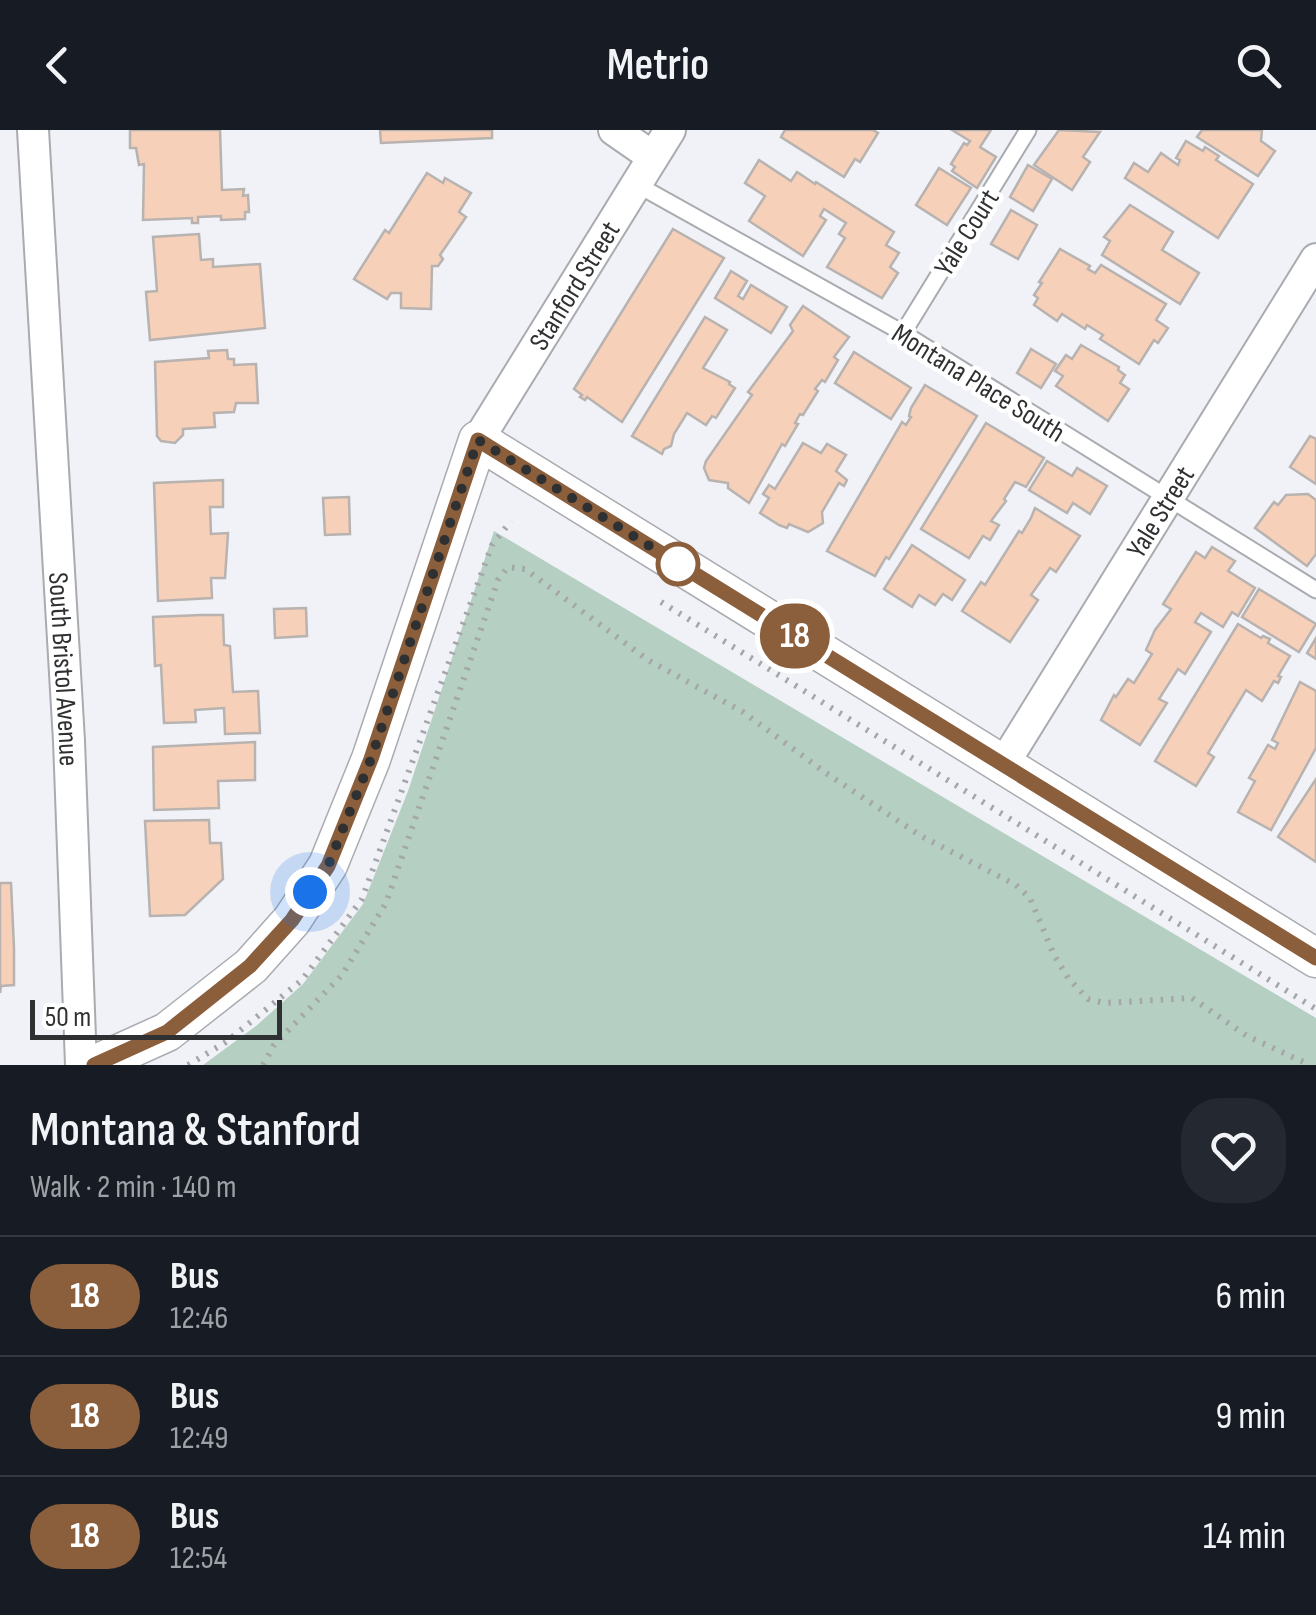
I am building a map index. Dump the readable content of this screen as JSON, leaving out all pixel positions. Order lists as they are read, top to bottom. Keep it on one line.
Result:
{"streets":{"street":["Stanford Street","Yale Street","South Bristol Avenue"],"lane":["Yale Court","Montana Place South"]},"crossings":[["Yale Court","Montana Place South"],["Stanford Street","Montana Place South"],["Montana Place South","Yale Street"]],"lines":["bus line 18"],"scale_bar":"50 m","page":{"header":"Metrio","on_map":"18","scale":"50 m","heading":["Montana & Stanford","Walk · 2 min · 140 m"],"list":[{"mark":"18","name":"Bus","note":"12:46","value":"6 min"},{"mark":"18","name":"Bus","note":"12:49","value":"9 min"},{"mark":"18","name":"Bus","note":"12:54","value":"14 min"}]}}
